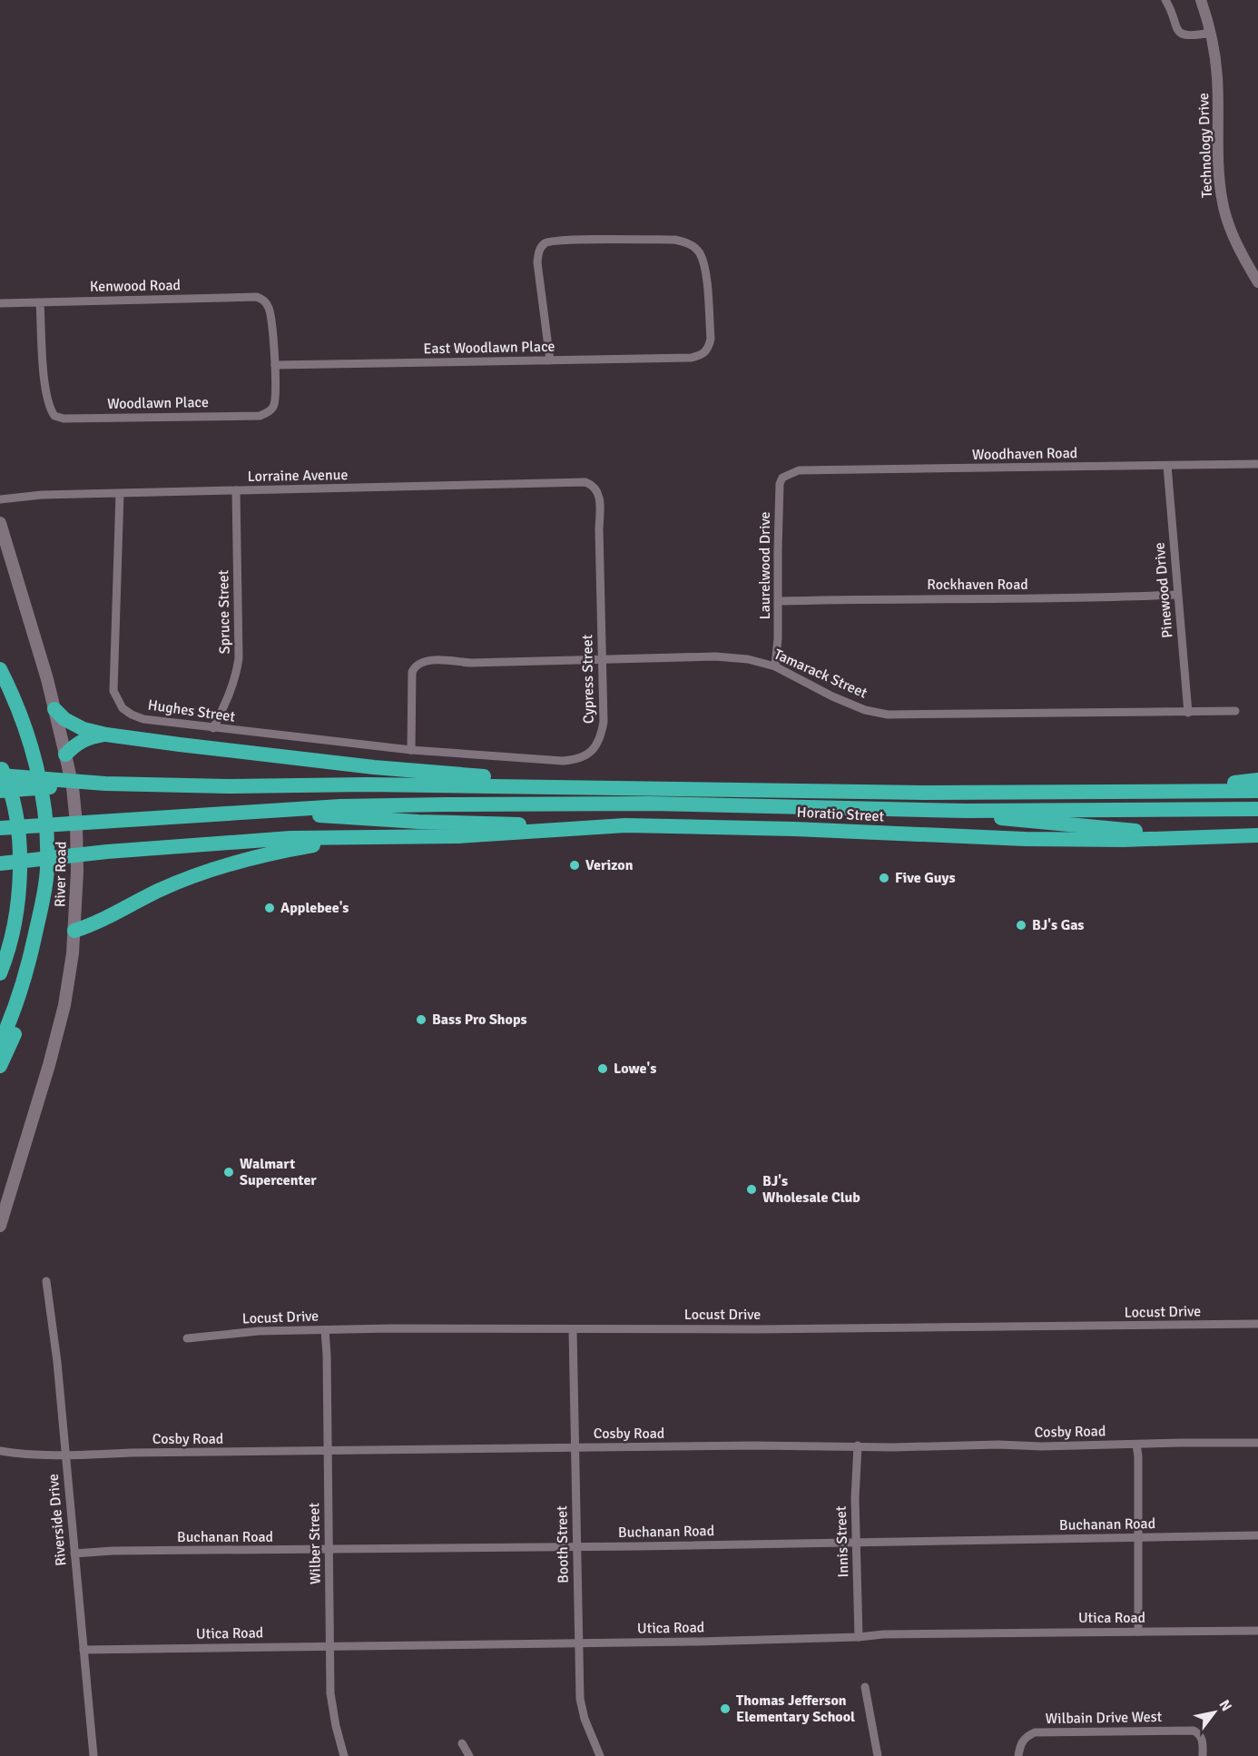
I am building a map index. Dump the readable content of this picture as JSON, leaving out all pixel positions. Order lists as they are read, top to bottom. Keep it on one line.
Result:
{"streets":{"highway":["Horatio Street"],"main road":["River Road"],"street":["Technology Drive","Kenwood Road","East Woodlawn Place","Woodlawn Place","Woodhaven Road","Lorraine Avenue","Laurelwood Drive","Rockhaven Road","Pinewood Drive","Spruce Street","Tamarack Street","Cypress Street","Hughes Street","Locust Drive","Cosby Road","Riverside Drive","Buchanan Road","Innis Street","Wilber Street","Booth Street","Utica Road","Wilbain Drive West"]},"crossings":[["Kenwood Road","Woodlawn Place"],["East Woodlawn Place","Woodlawn Place"],["Woodhaven Road","Laurelwood Drive"],["Woodhaven Road","Pinewood Drive"],["Lorraine Avenue","Spruce Street"],["Lorraine Avenue","Cypress Street"],["Lorraine Avenue","Hughes Street"],["Laurelwood Drive","Rockhaven Road"],["Laurelwood Drive","Tamarack Street"],["Rockhaven Road","Pinewood Drive"],["Pinewood Drive","Tamarack Street"],["Spruce Street","Hughes Street"],["Tamarack Street","Cypress Street"],["Tamarack Street","Hughes Street"],["Cypress Street","Hughes Street"],["Locust Drive","Wilber Street"],["Locust Drive","Booth Street"],["Cosby Road","Riverside Drive"],["Cosby Road","Innis Street"],["Cosby Road","Wilber Street"],["Cosby Road","Booth Street"],["Riverside Drive","Buchanan Road"],["Riverside Drive","Utica Road"],["Buchanan Road","Innis Street"],["Buchanan Road","Wilber Street"],["Buchanan Road","Booth Street"],["Innis Street","Utica Road"],["Wilber Street","Utica Road"],["Booth Street","Utica Road"]],"places":["Verizon","Five Guys","Applebee's","BJ's Gas","Bass Pro Shops","Lowe's","Walmart Supercenter","BJ's Wholesale Club","Thomas Jefferson Elementary School"],"north":"top right"}
